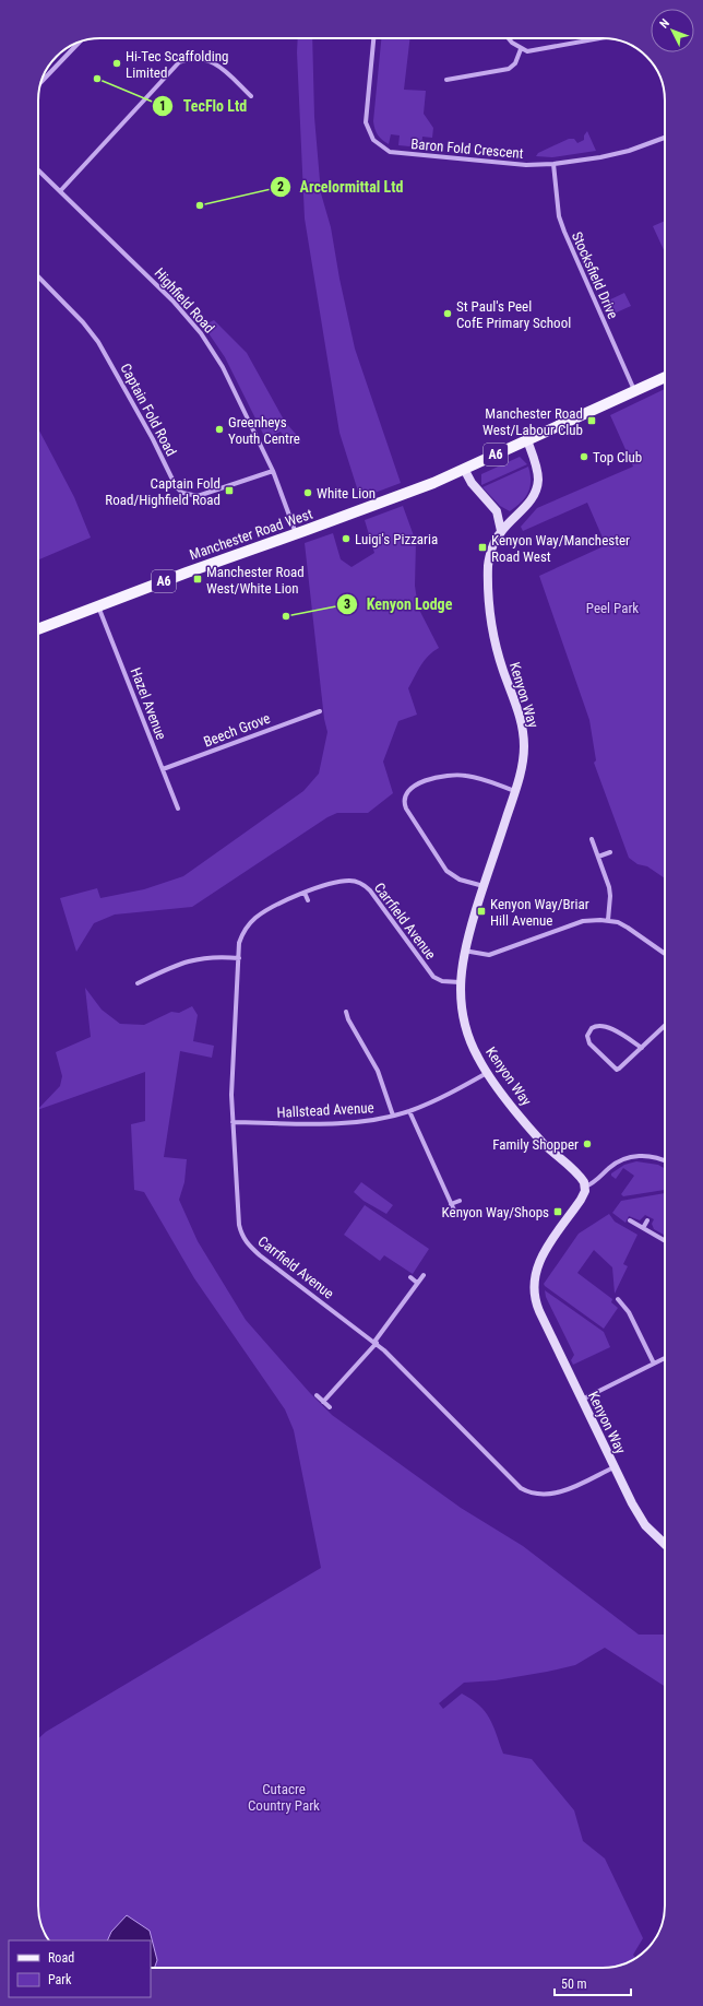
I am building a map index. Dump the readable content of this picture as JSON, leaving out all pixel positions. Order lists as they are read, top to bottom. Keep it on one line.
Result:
{"streets":{"main road":["A6","Manchester Road West"],"street":["Baron Fold Crescent","Stocksfield Drive","Highfield Road","Captain Fold Road","Kenyon Way","Hazel Avenue","Beech Grove","Carrfield Avenue","Hallstead Avenue"]},"crossings":[["Baron Fold Crescent","Stocksfield Drive"],["Stocksfield Drive","Manchester Road West"],["Highfield Road","Captain Fold Road"],["Highfield Road","Manchester Road West"],["Manchester Road West","Kenyon Way"],["Manchester Road West","Hazel Avenue"],["Kenyon Way","Carrfield Avenue"],["Kenyon Way","Hallstead Avenue"],["Hazel Avenue","Beech Grove"],["Carrfield Avenue","Hallstead Avenue"]],"parks":["Peel Park","Cutacre Country Park"],"places":{"other":["Hi-Tec Scaffolding Limited","TecFlo Ltd","Arcelormittal Ltd","St Paul's Peel CofE Primary School","Greenheys Youth Centre","Top Club","White Lion","Luigi's Pizzaria","Kenyon Lodge","Family Shopper"],"transit":["Manchester Road West/Labour Club","Captain Fold Road/Highfield Road","Kenyon Way/Manchester Road West","Manchester Road West/White Lion","Kenyon Way/Briar Hill Avenue","Kenyon Way/Shops"]},"legend":["Road","Park"],"scale_bar":"50 m","north":"top left"}
